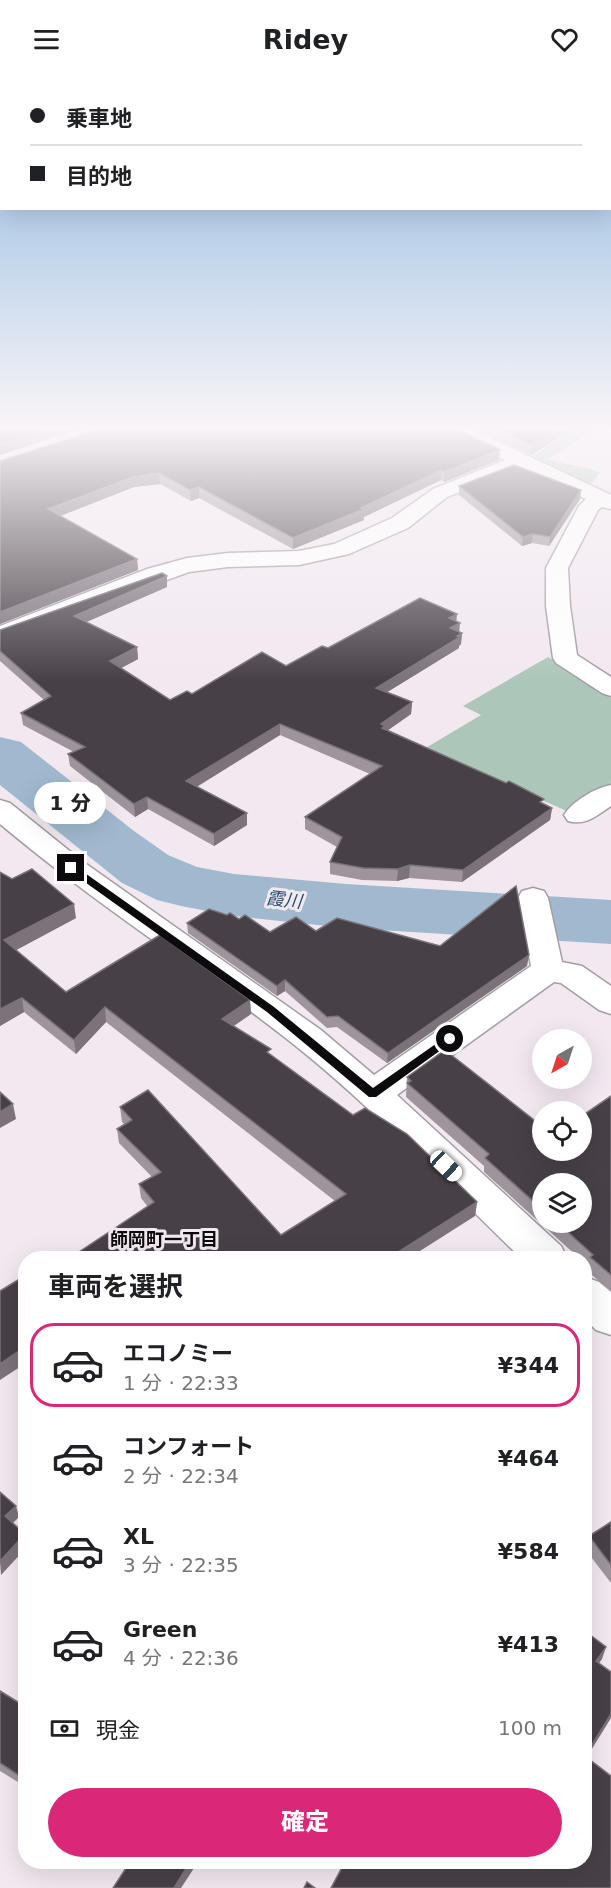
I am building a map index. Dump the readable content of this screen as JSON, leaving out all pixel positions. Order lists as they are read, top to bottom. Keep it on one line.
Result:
{"districts":["師岡町一丁目"],"water":["霞川"],"north":"bottom left","page":{"header":"Ridey","banner":["乗車地","目的地"],"bubble":"1 分","heading":"車両を選択","list":[{"name":"エコノミー","note":"1 分 · 22:33","value":"¥344"},{"name":"コンフォート","note":"2 分 · 22:34","value":"¥464"},{"name":"XL","note":"3 分 · 22:35","value":"¥584"},{"name":"Green","note":"4 分 · 22:36","value":"¥413"}],"pay":["現金","100 m"],"buttons":"確定"}}
